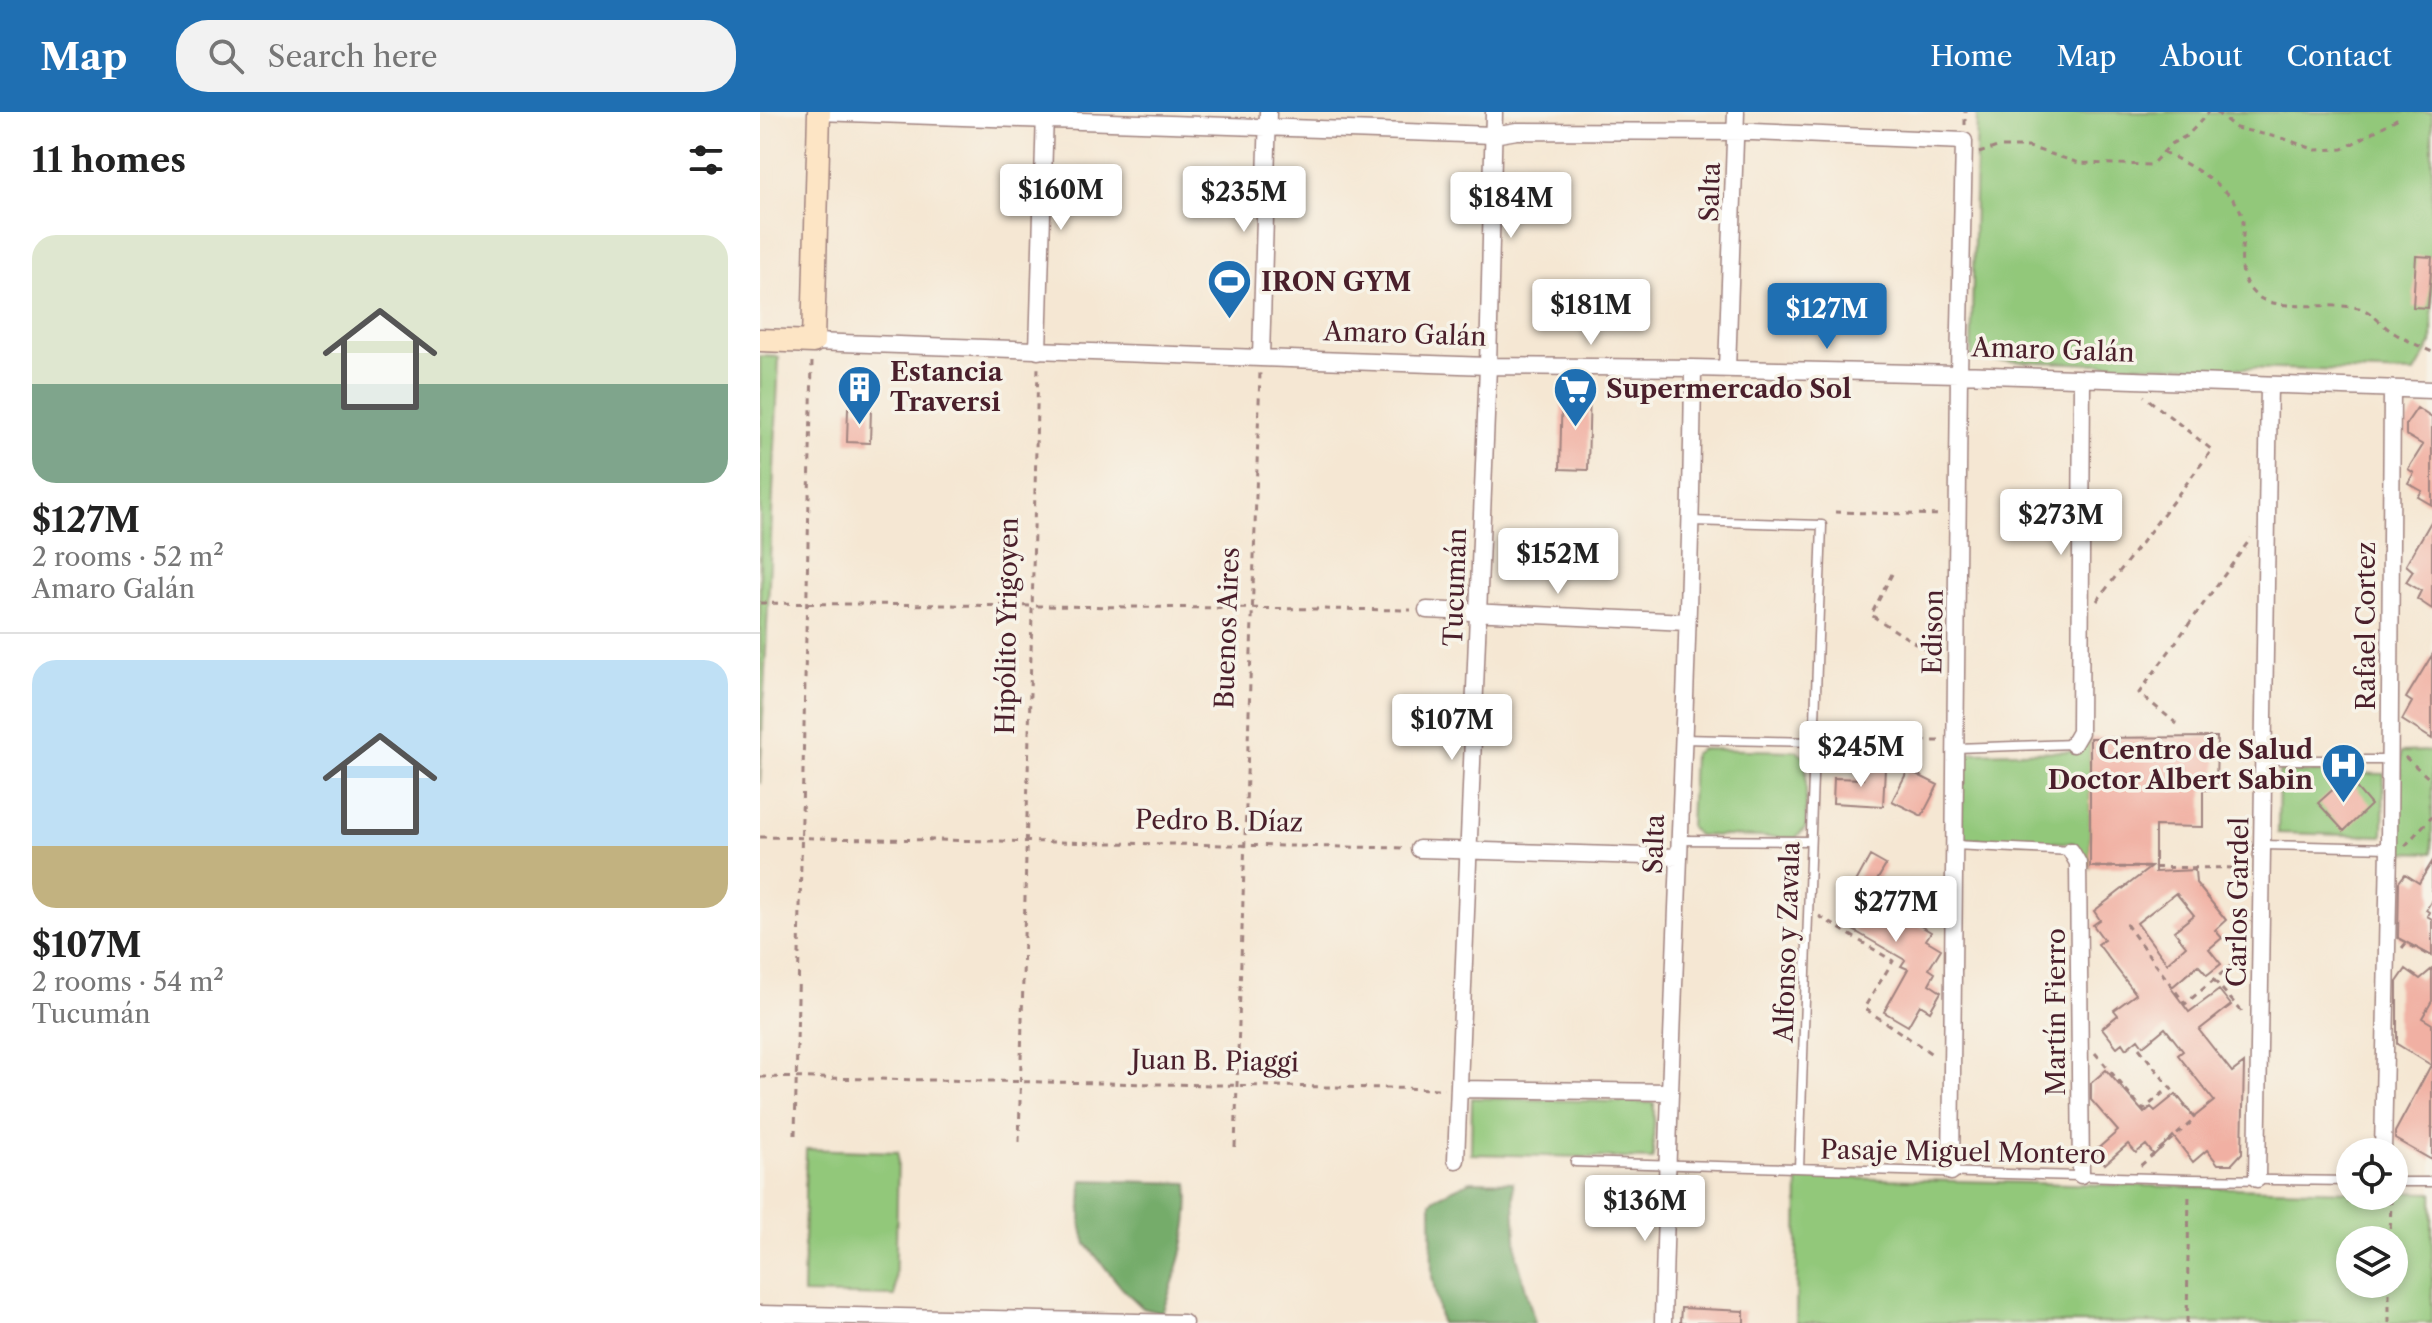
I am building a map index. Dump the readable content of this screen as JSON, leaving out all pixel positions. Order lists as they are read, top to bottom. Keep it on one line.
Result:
{"streets":{"street":["Salta","Amaro Galán","Tucumán","Rafael Cortez","Edison","Carlos Gardel","Martín Fierro"],"lane":["Alfonso y Zavala","Pasaje Miguel Montero"],"path":["Hipólito Yrigoyen","Buenos Aires","Pedro B. Díaz","Juan B. Piaggi"]},"crossings":[["Salta","Amaro Galán"],["Salta","Edison"],["Salta","Alfonso y Zavala"],["Salta","Pasaje Miguel Montero"],["Amaro Galán","Tucumán"],["Amaro Galán","Hipólito Yrigoyen"],["Amaro Galán","Rafael Cortez"],["Amaro Galán","Buenos Aires"],["Amaro Galán","Edison"],["Amaro Galán","Carlos Gardel"],["Tucumán","Juan B. Piaggi"],["Hipólito Yrigoyen","Pedro B. Díaz"],["Hipólito Yrigoyen","Juan B. Piaggi"],["Buenos Aires","Pedro B. Díaz"],["Buenos Aires","Juan B. Piaggi"],["Edison","Pasaje Miguel Montero"],["Carlos Gardel","Pasaje Miguel Montero"],["Alfonso y Zavala","Pasaje Miguel Montero"],["Martín Fierro","Pasaje Miguel Montero"]],"places":{"sports":["IRON GYM"],"building":["Estancia Traversi"],"supermarket":["Supermercado Sol"],"hospital":["Centro de Salud Doctor Albert Sabin"]},"page":{"header":"Map","search":"Search here","nav":["Home","Map","About","Contact"],"heading":"11 homes","price":["$160M","$235M","$184M","$181M","$127M","$273M","$152M","$107M","$245M","$277M","$136M"],"list":[{"name":"$127M","note":"2 rooms · 52 m² · Amaro Galán"},{"name":"$107M","note":"2 rooms · 54 m² · Tucumán"}]}}
